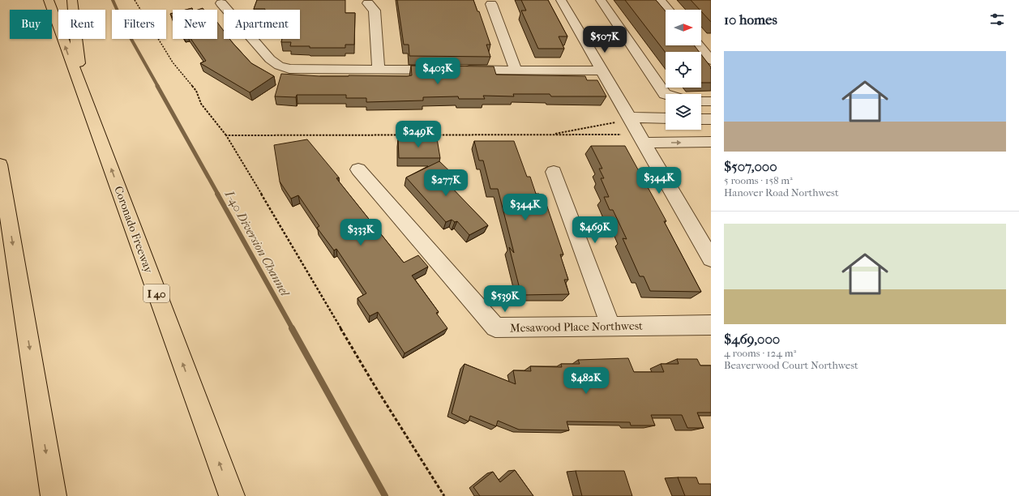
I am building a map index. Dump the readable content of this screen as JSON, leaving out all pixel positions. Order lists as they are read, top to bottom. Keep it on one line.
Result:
{"streets":{"highway":["Coronado Freeway","I 40"],"street":["Mesawood Place Northwest"]},"water":["I-40 Diversion Channel"],"north":"right","page":{"heading":"10 homes","chip":["Buy","Rent","Filters","New","Apartment"],"price":["$507K","$403K","$249K","$344K","$277K","$344K","$469K","$333K","$539K","$482K"],"list":[{"name":"$507,000","note":"5 rooms · 158 m² · Hanover Road Northwest"},{"name":"$469,000","note":"4 rooms · 124 m² · Beaverwood Court Northwest"}]}}
